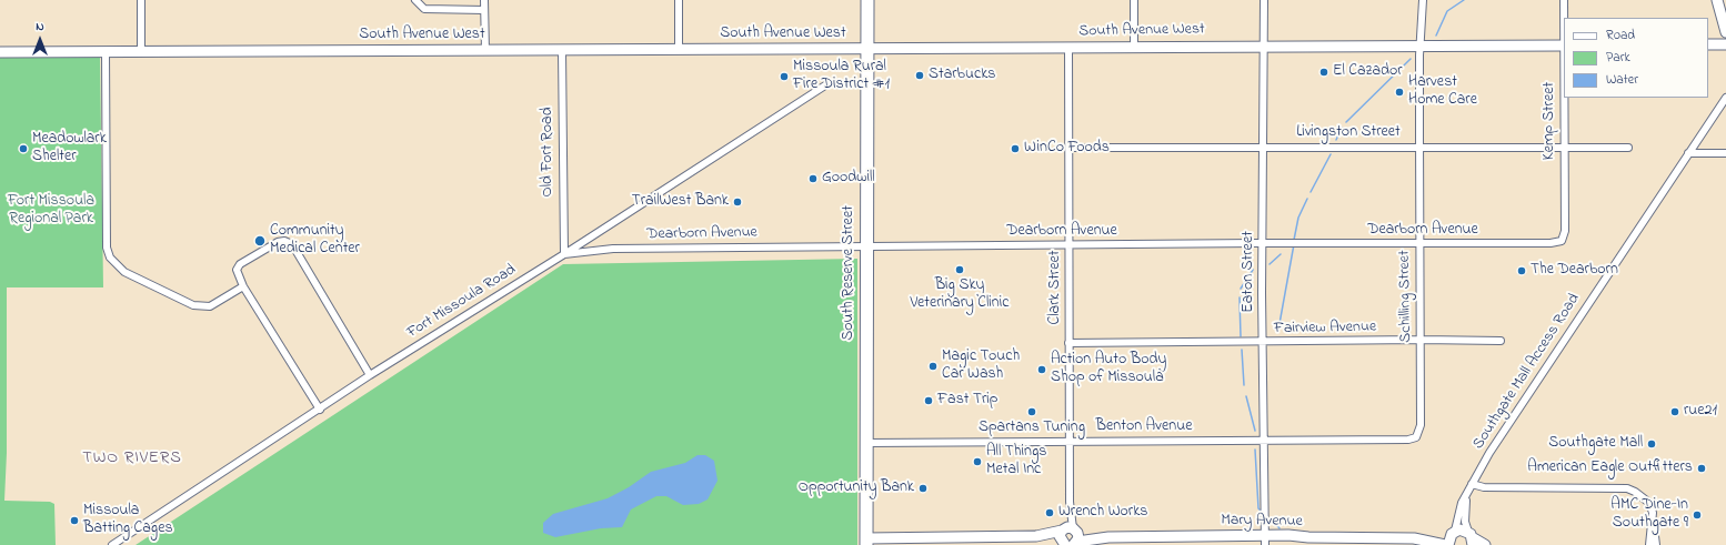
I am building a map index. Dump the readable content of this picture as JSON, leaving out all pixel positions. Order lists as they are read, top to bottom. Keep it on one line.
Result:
{"streets":{"highway":["South Reserve Street"],"street":["South Avenue West","Kemp Street","Livingston Street","Old Fort Road","Dearborn Avenue","Eaton Street","Clark Street","Schilling Street","Fort Missoula Road","Fairview Avenue","Southgate Mall Access Road","Benton Avenue","Mary Avenue"]},"crossings":[["South Avenue West","Old Fort Road"],["South Avenue West","Eaton Street"],["South Avenue West","South Reserve Street"],["South Avenue West","Clark Street"],["South Avenue West","Schilling Street"],["Kemp Street","Livingston Street"],["Kemp Street","Dearborn Avenue"],["Livingston Street","Eaton Street"],["Livingston Street","Clark Street"],["Livingston Street","Schilling Street"],["Old Fort Road","Dearborn Avenue"],["Old Fort Road","Fort Missoula Road"],["Dearborn Avenue","Eaton Street"],["Dearborn Avenue","South Reserve Street"],["Dearborn Avenue","Clark Street"],["Dearborn Avenue","Schilling Street"],["Dearborn Avenue","Fort Missoula Road"],["Eaton Street","Fairview Avenue"],["Eaton Street","Benton Avenue"],["Eaton Street","Mary Avenue"],["South Reserve Street","Benton Avenue"],["Clark Street","Fairview Avenue"],["Clark Street","Benton Avenue"],["Clark Street","Mary Avenue"],["Schilling Street","Fairview Avenue"],["Schilling Street","Benton Avenue"],["Southgate Mall Access Road","Mary Avenue"]],"districts":["TWO RIVERS"],"parks":["Fort Missoula Regional Park"],"places":["El Cazador","Starbucks","Missoula Rural Fire District #1","Harvest Home Care","Meadowlark Shelter","WinCo Foods","Goodwill","TrailWest Bank","Community Medical Center","Big Sky Veterinary Clinic","The Dearborn","Magic Touch Car Wash","Action Auto Body Shop of Missoula","Fast Trip","Spartans Tuning","rue21","Southgate Mall","All Things Metal Inc","American Eagle Outfitters","Opportunity Bank","Wrench Works","AMC Dine-In Southgate 9","Missoula Batting Cages"],"legend":["Road","Park","Water"],"north":"top"}
